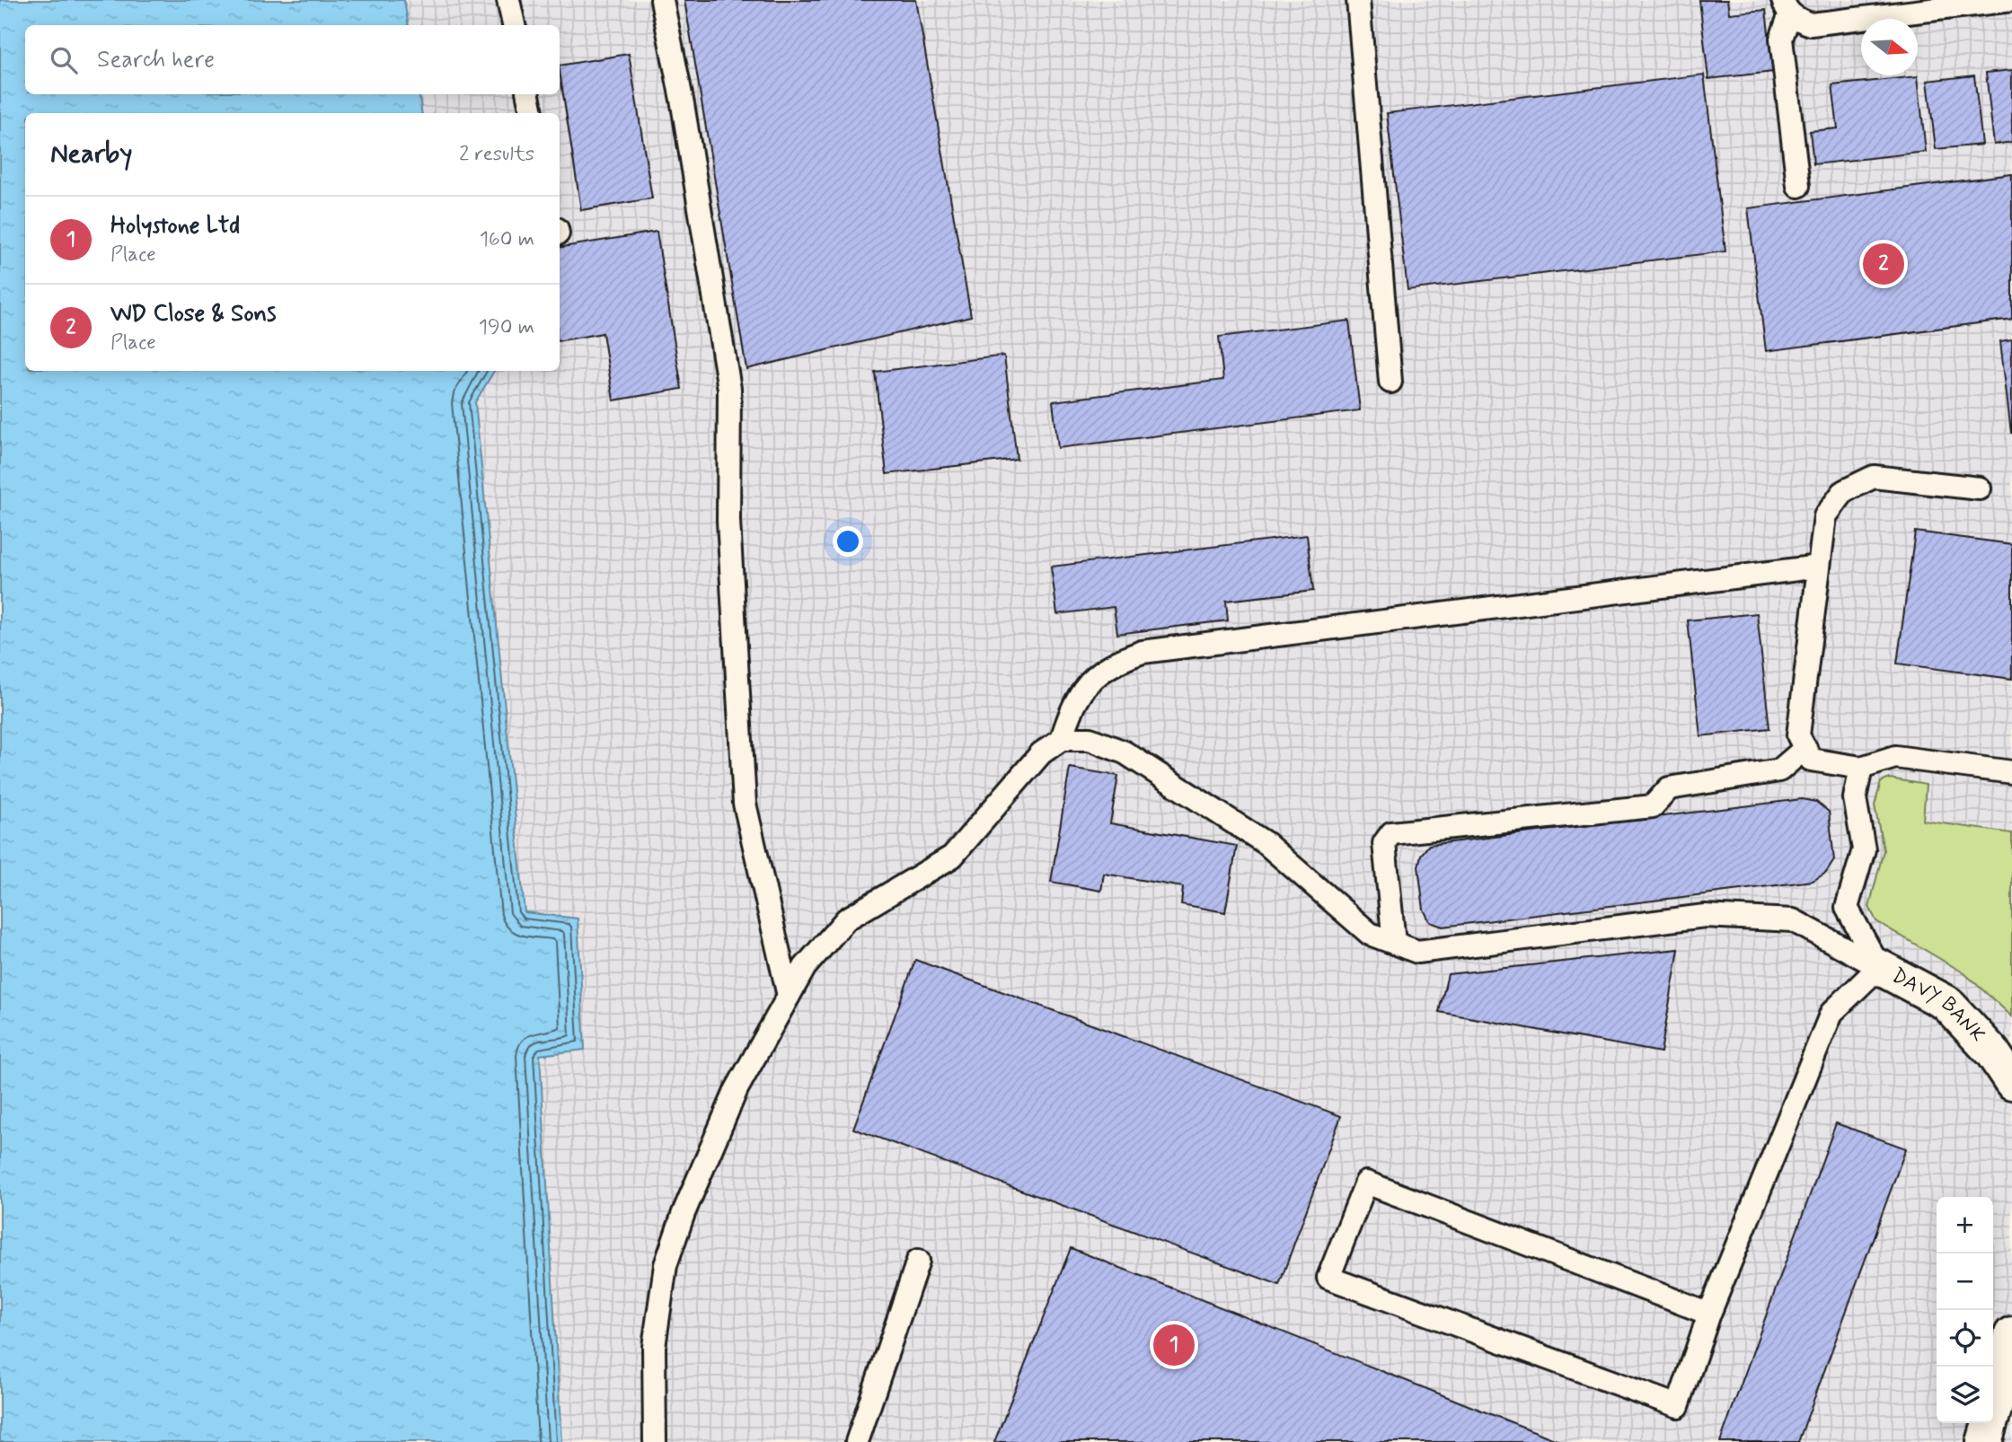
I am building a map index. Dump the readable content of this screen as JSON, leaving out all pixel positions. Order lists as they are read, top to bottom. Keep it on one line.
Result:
{"streets":{"street":["DAVY BANK"]},"north":"right","page":{"search":"Search here","heading":["Nearby","2 results"],"list":[{"mark":"1","name":"Holystone Ltd","note":"Place","value":"160 m"},{"mark":"2","name":"WD Close & Sons","note":"Place","value":"190 m"}],"pins":["2","1"],"map_buttons":["+","−"]}}
